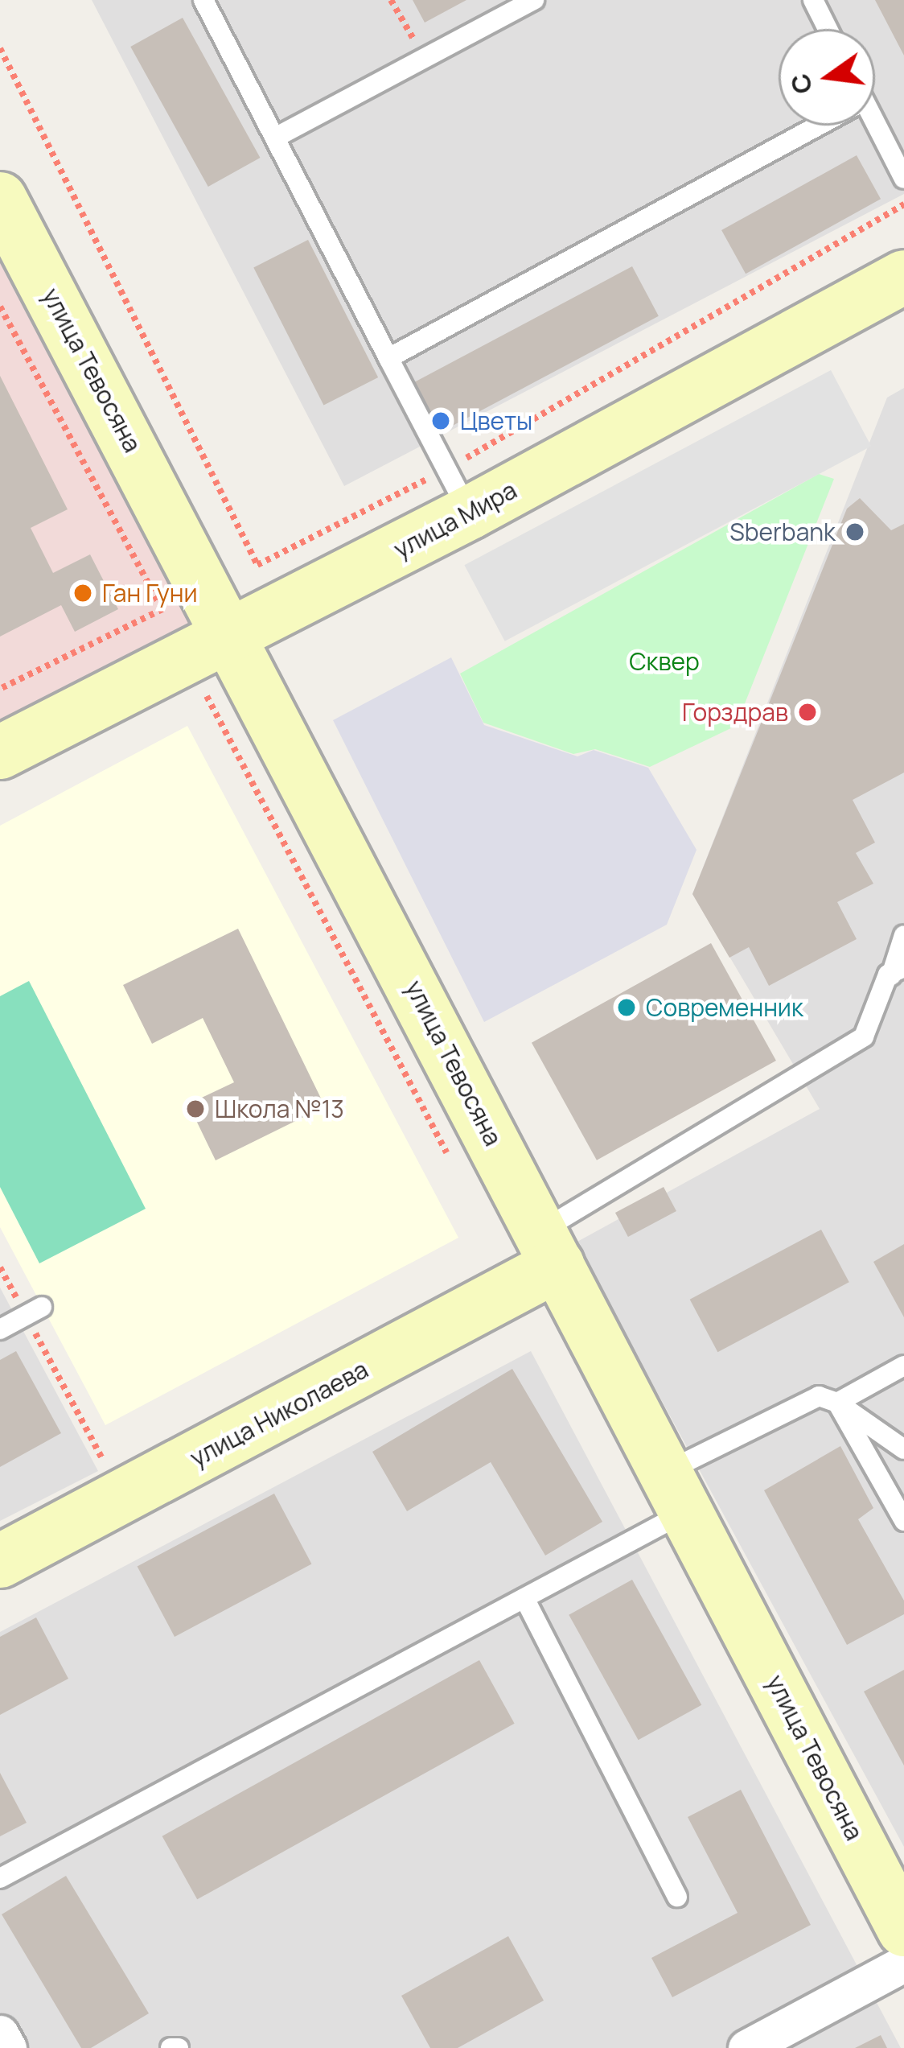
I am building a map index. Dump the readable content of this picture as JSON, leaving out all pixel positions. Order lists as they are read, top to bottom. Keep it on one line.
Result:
{"streets":{"main road":["улица Тевосяна","улица Мира","улица Николаева"]},"crossings":[["улица Тевосяна","улица Мира"],["улица Тевосяна","улица Николаева"]],"parks":["Сквер"],"places":["Цветы","Sberbank","Ган Гуни","Горздрав","Современник","Школа №13"],"north":"left"}
